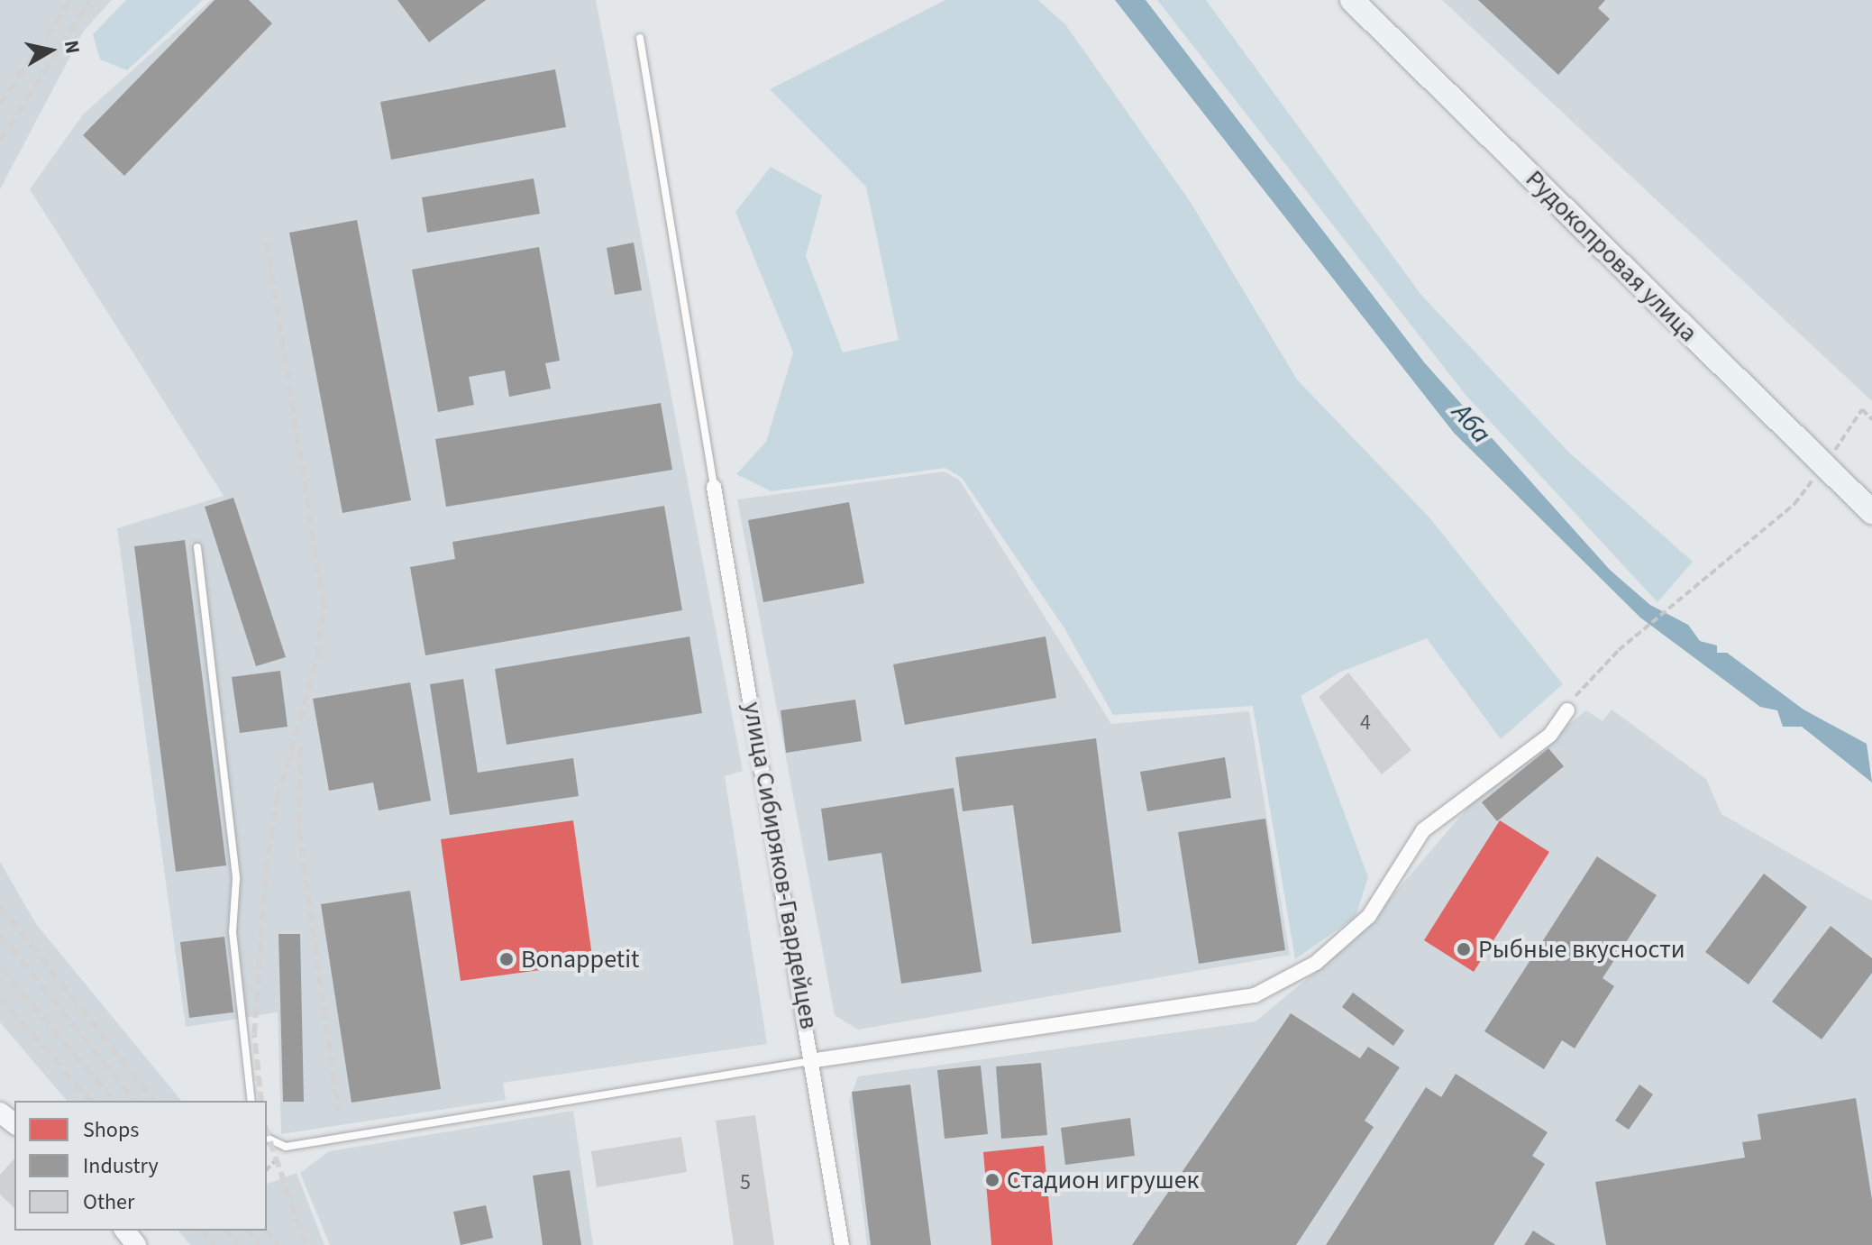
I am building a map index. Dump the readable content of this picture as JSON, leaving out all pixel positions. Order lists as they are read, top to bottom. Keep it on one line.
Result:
{"streets":{"main road":["Рудокопровая улица"],"street":["улица Сибиряков-Гвардейцев"]},"water":["Аба"],"places":["Рыбные вкусности","Bonappetit","Стадион игрушек"],"house_numbers":["4","5"],"legend":["Shops","Industry","Other"],"north":"right"}
